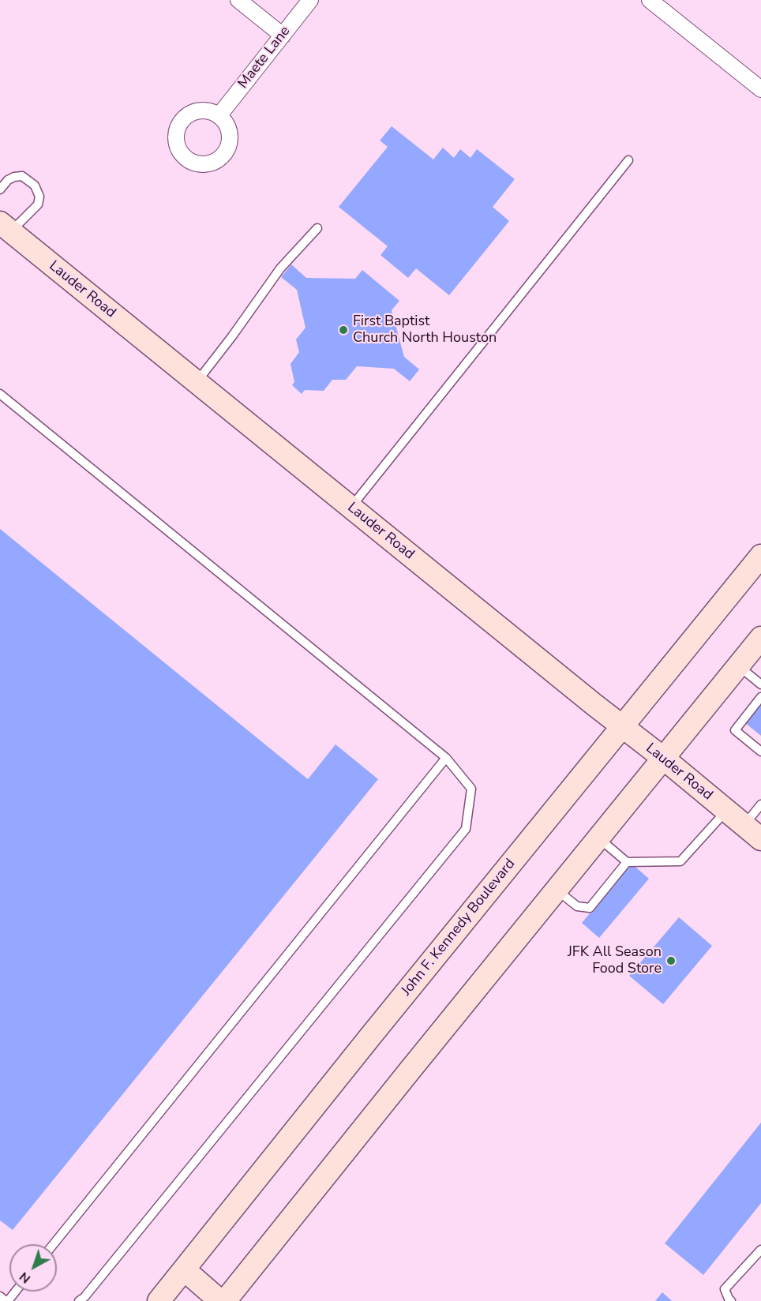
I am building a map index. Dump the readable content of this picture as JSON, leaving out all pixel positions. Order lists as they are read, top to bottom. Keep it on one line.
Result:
{"streets":{"main road":["Lauder Road","John F. Kennedy Boulevard"],"street":["Maete Lane"]},"crossings":[["Lauder Road","John F. Kennedy Boulevard"]],"places":["First Baptist Church North Houston","JFK All Season Food Store"],"north":"bottom left"}
